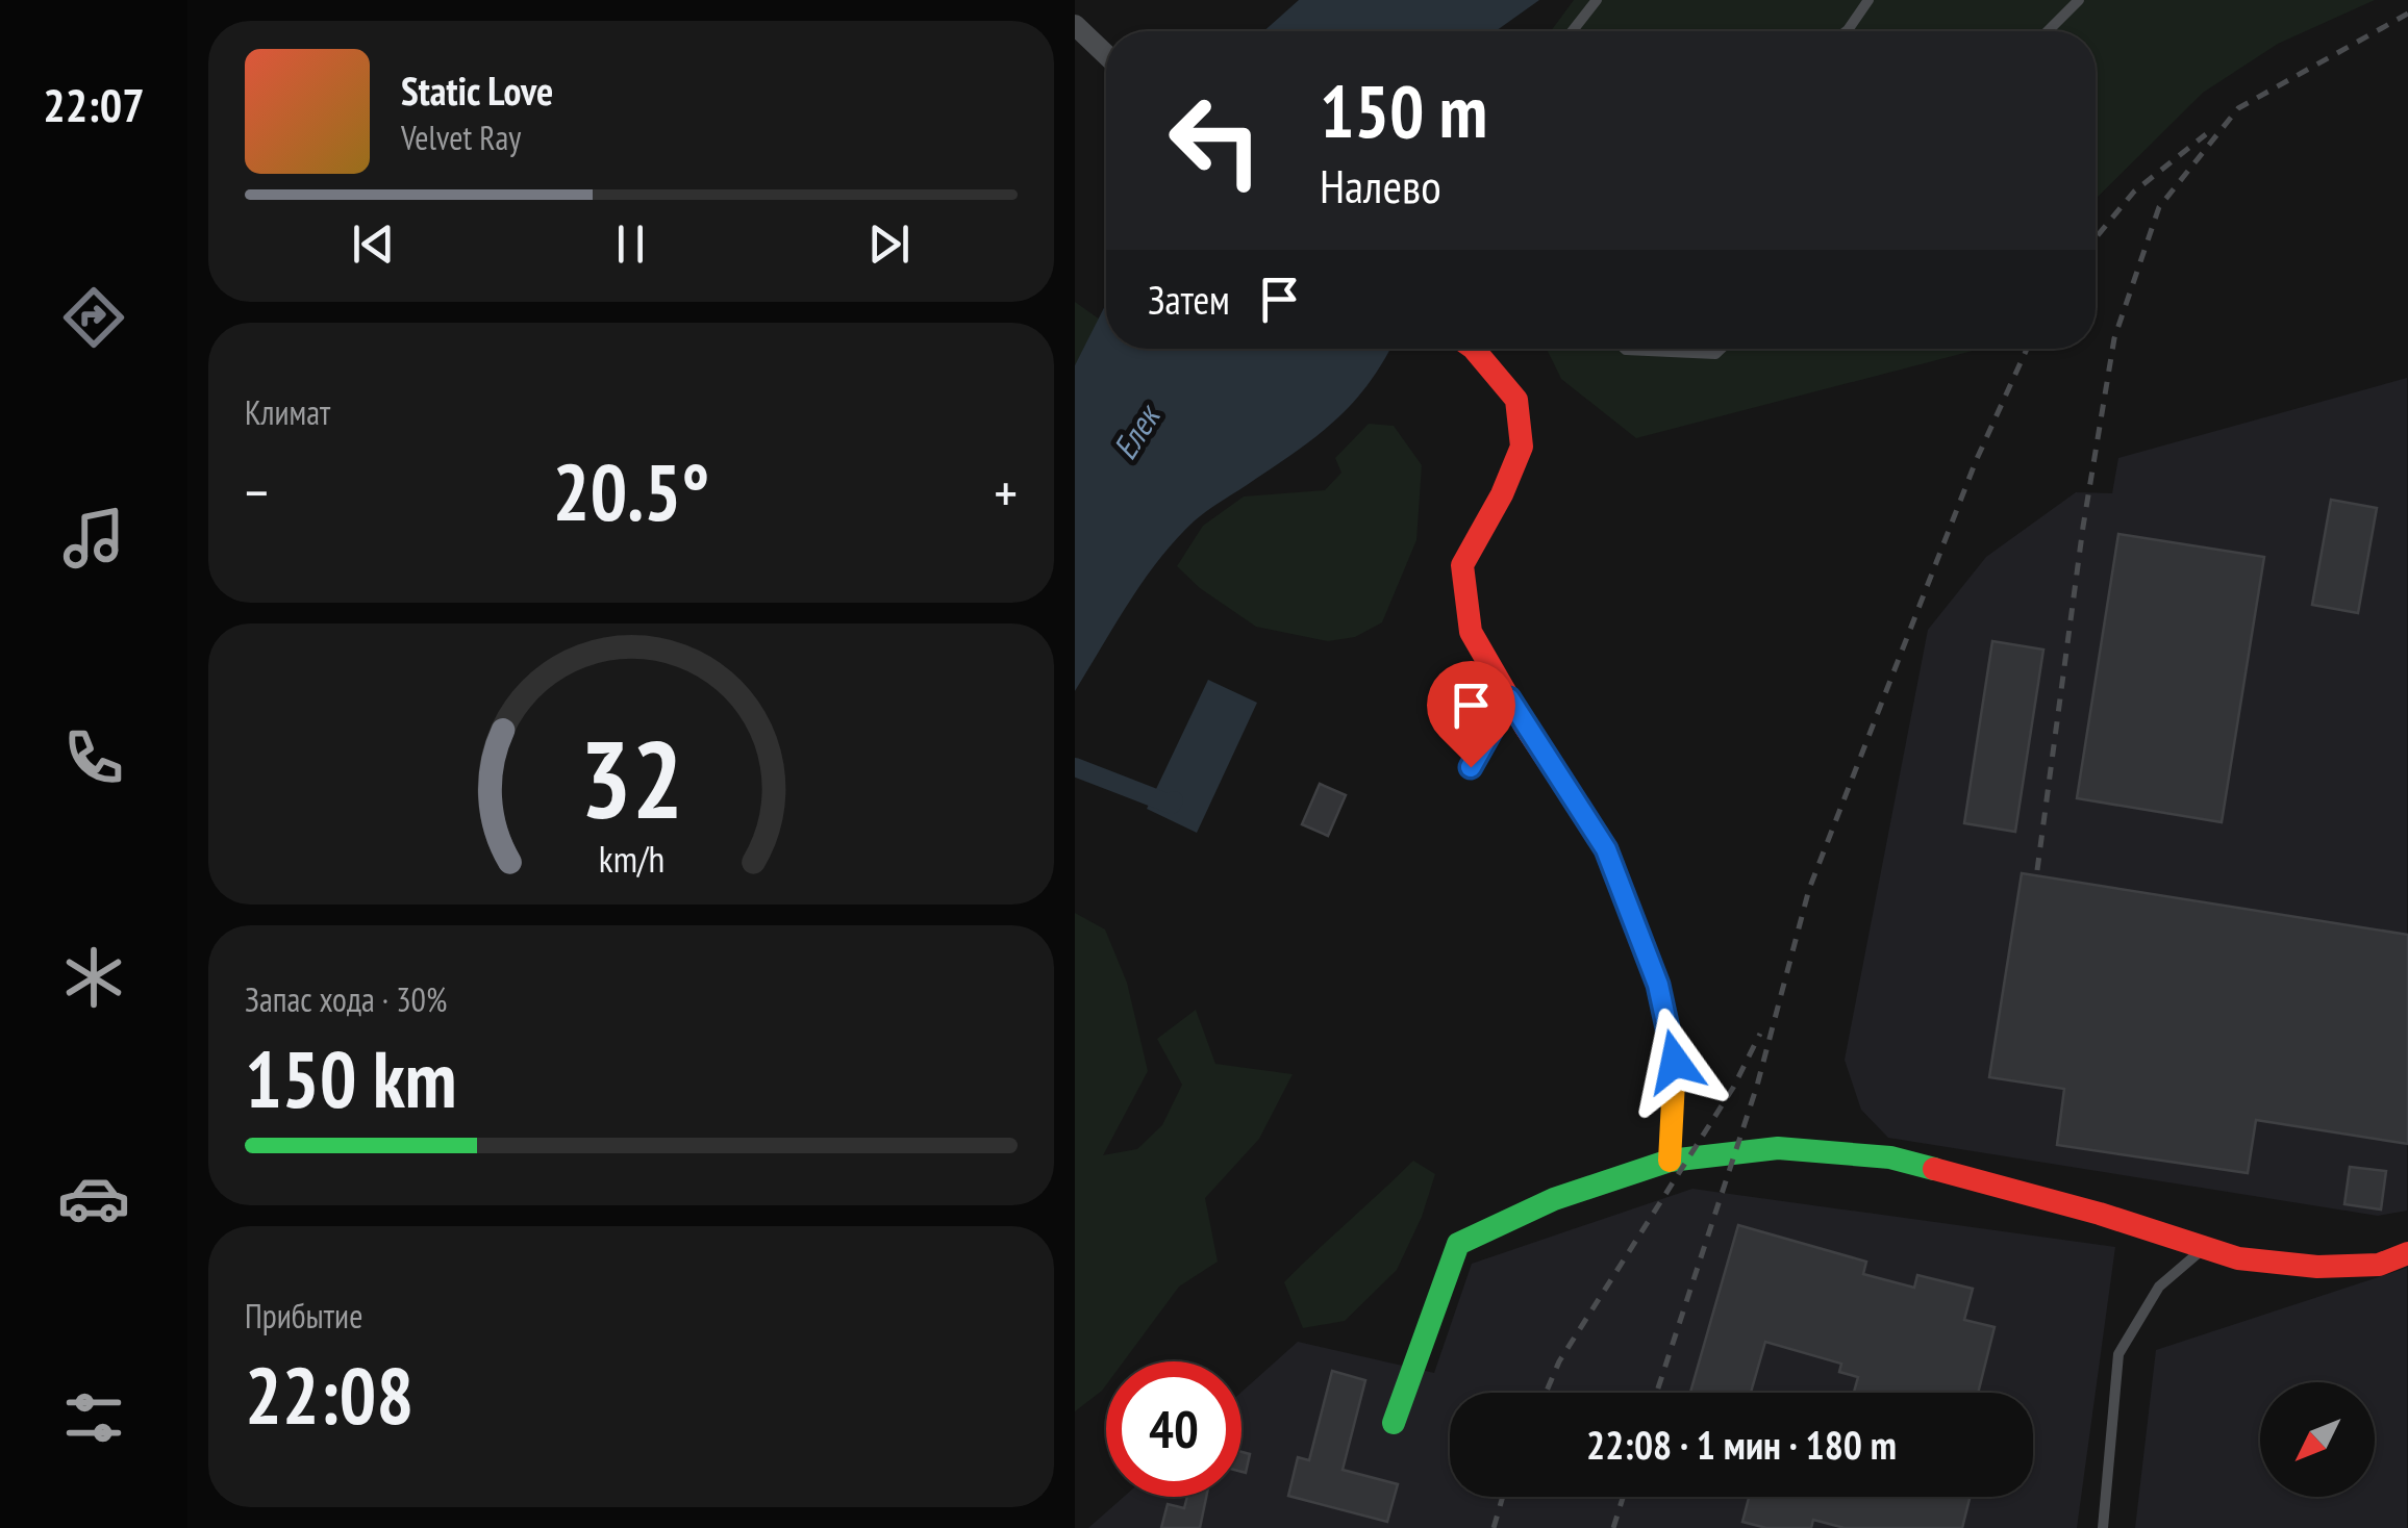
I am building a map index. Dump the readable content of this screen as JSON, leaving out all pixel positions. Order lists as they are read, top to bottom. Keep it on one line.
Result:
{"water":["Елек"],"north":"bottom left","page":{"tabs":"22:07","turn":["150 m","Налево"],"song":["Static Love","Velvet Ray"],"then":"Затем","tile":["Климат",["Запас хода · 30%","150 km"],["Прибытие","22:08"]],"heat":["−","20.5°","+"],"limit":"40","trip":"22:08 · 1 мин · 180 m","gauge":["32","km/h"]}}
